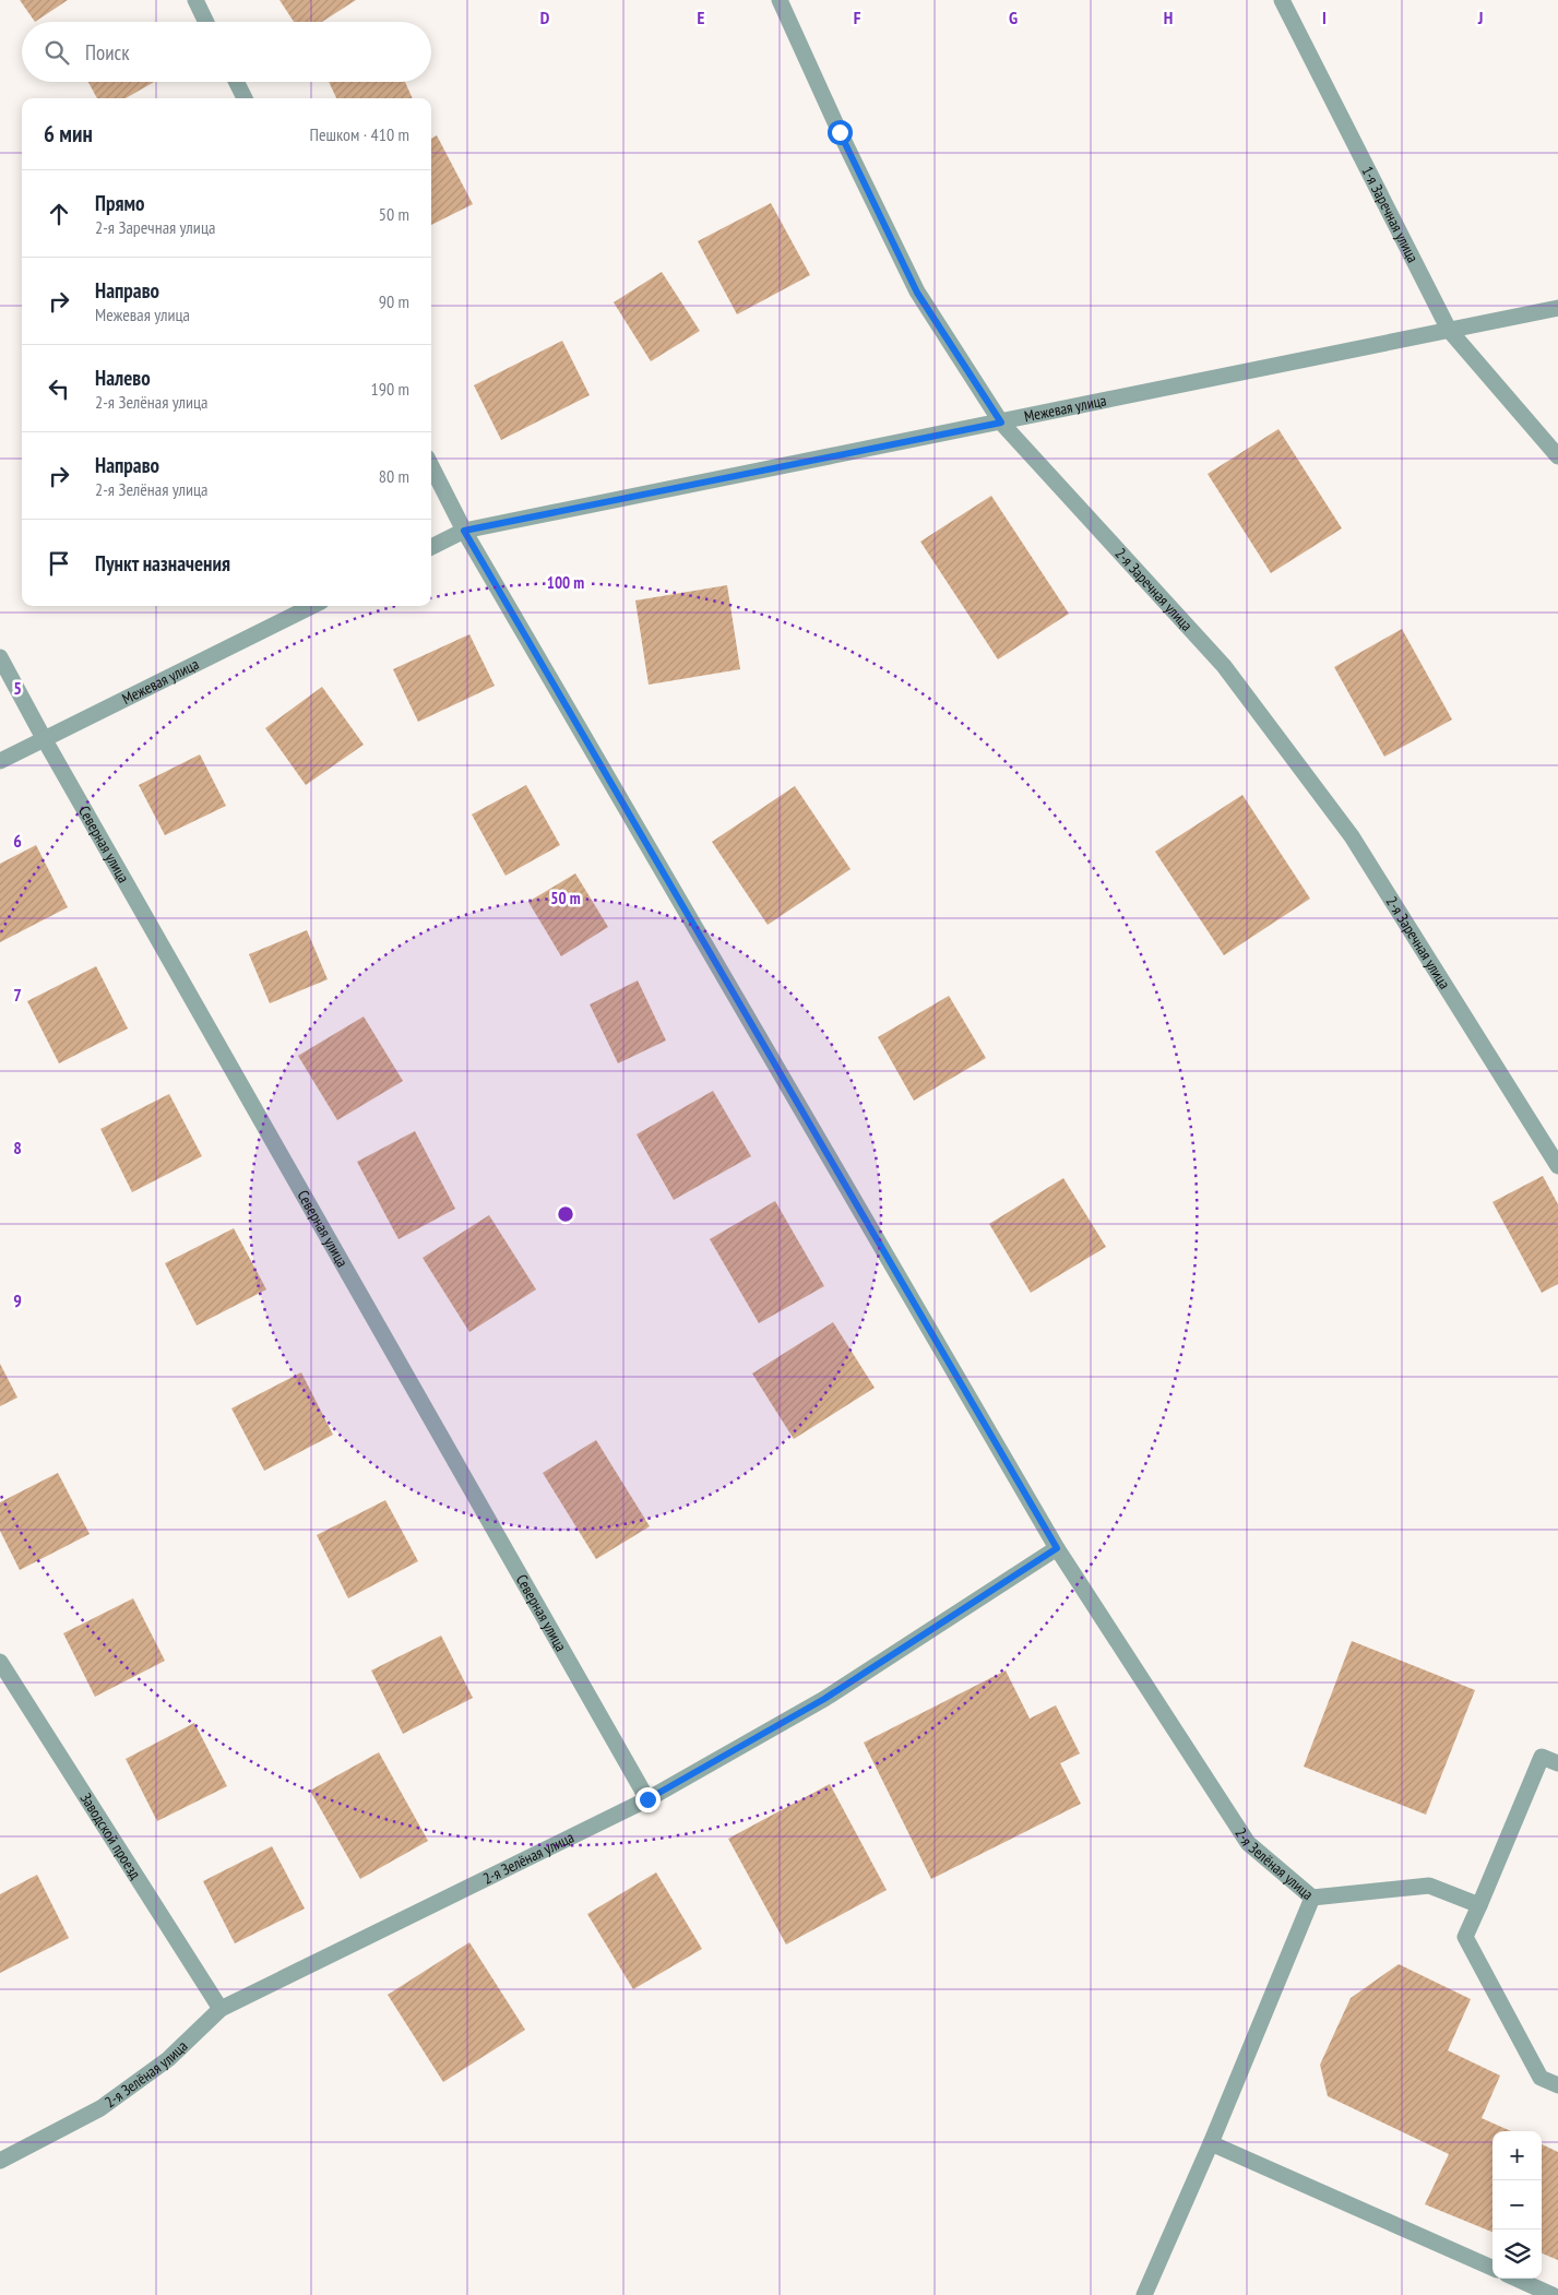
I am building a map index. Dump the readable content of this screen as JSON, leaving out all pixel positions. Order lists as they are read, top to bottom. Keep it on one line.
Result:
{"streets":{"street":["1-я Заречная улица","Межевая улица","2-я Заречная улица","Северная улица","Заводской проезд","2-я Зелёная улица"]},"crossings":[["1-я Заречная улица","Межевая улица"],["Межевая улица","2-я Заречная улица"],["Межевая улица","Северная улица"],["Межевая улица","2-я Зелёная улица"],["Северная улица","2-я Зелёная улица"],["Заводской проезд","2-я Зелёная улица"]],"page":{"search":"Поиск","heading":["6 мин","Пешком · 410 m"],"list":[["Прямо","2-я Заречная улица","50 m"],["Направо","Межевая улица","90 m"],["Налево","2-я Зелёная улица","190 m"],["Направо","2-я Зелёная улица","80 m"],"Пункт назначения"],"map_buttons":["+","−"]},"grid":{"columns":["D","E","F","G","H","I","J"],"rows":["5","6","7","8","9"]},"rings":["100 m","50 m"]}
